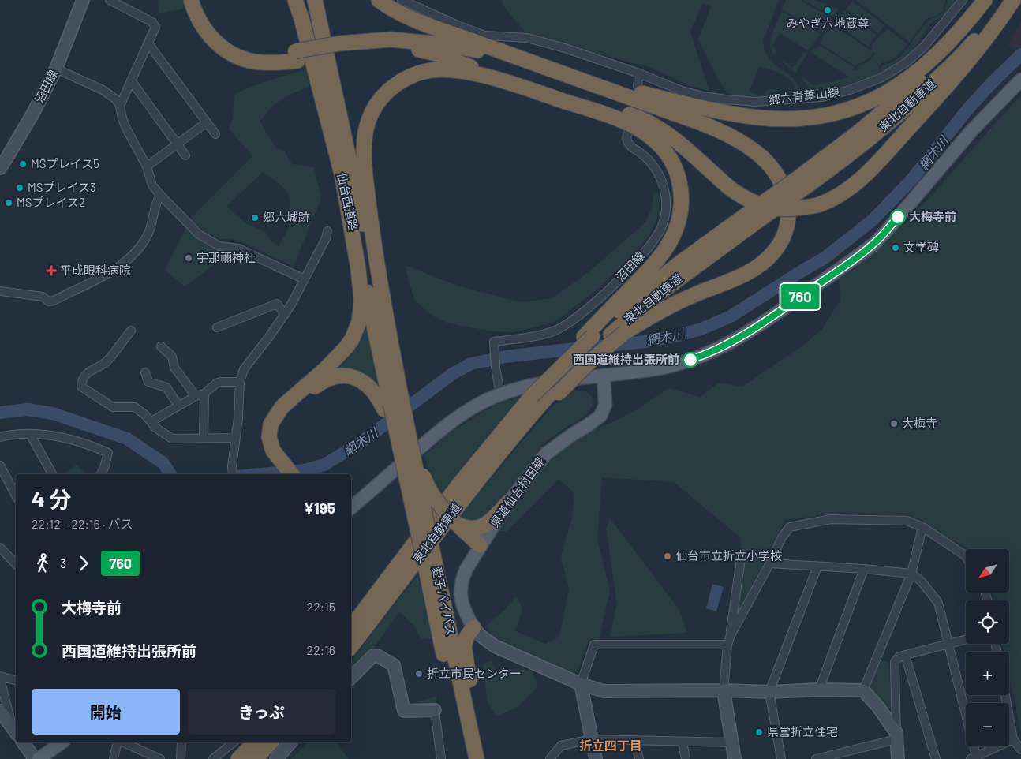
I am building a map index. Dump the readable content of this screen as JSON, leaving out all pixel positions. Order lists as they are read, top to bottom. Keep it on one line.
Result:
{"streets":{"highway":["東北自動車道","仙台西道路","愛子バイパス"],"main road":["県道仙台村田線"],"street":["沼田線","郷六青葉山線"]},"crossings":[["仙台西道路","愛子バイパス"]],"districts":["折立四丁目"],"water":["網木川"],"places":{"other":["みやぎ六地蔵尊","MSプレイス5","MSプレイス3","MSプレイス2","大梅寺前","郷六城跡","文学碑","宇那禰神社","西国道維持出張所前","大梅寺","仙台市立折立小学校","折立市民センター","県営折立住宅"],"health":["平成眼科病院"]},"lines":["bus line 760"],"north":"bottom left","page":{"on_map":"760","heading":["4 分","22:12 – 22:16 · バス","¥195"],"legs":["3","760"],"map_buttons":["+","−"],"list":[{"name":"大梅寺前","value":"22:15"},{"name":"西国道維持出張所前","value":"22:16"}],"buttons":["開始","きっぷ"]}}
